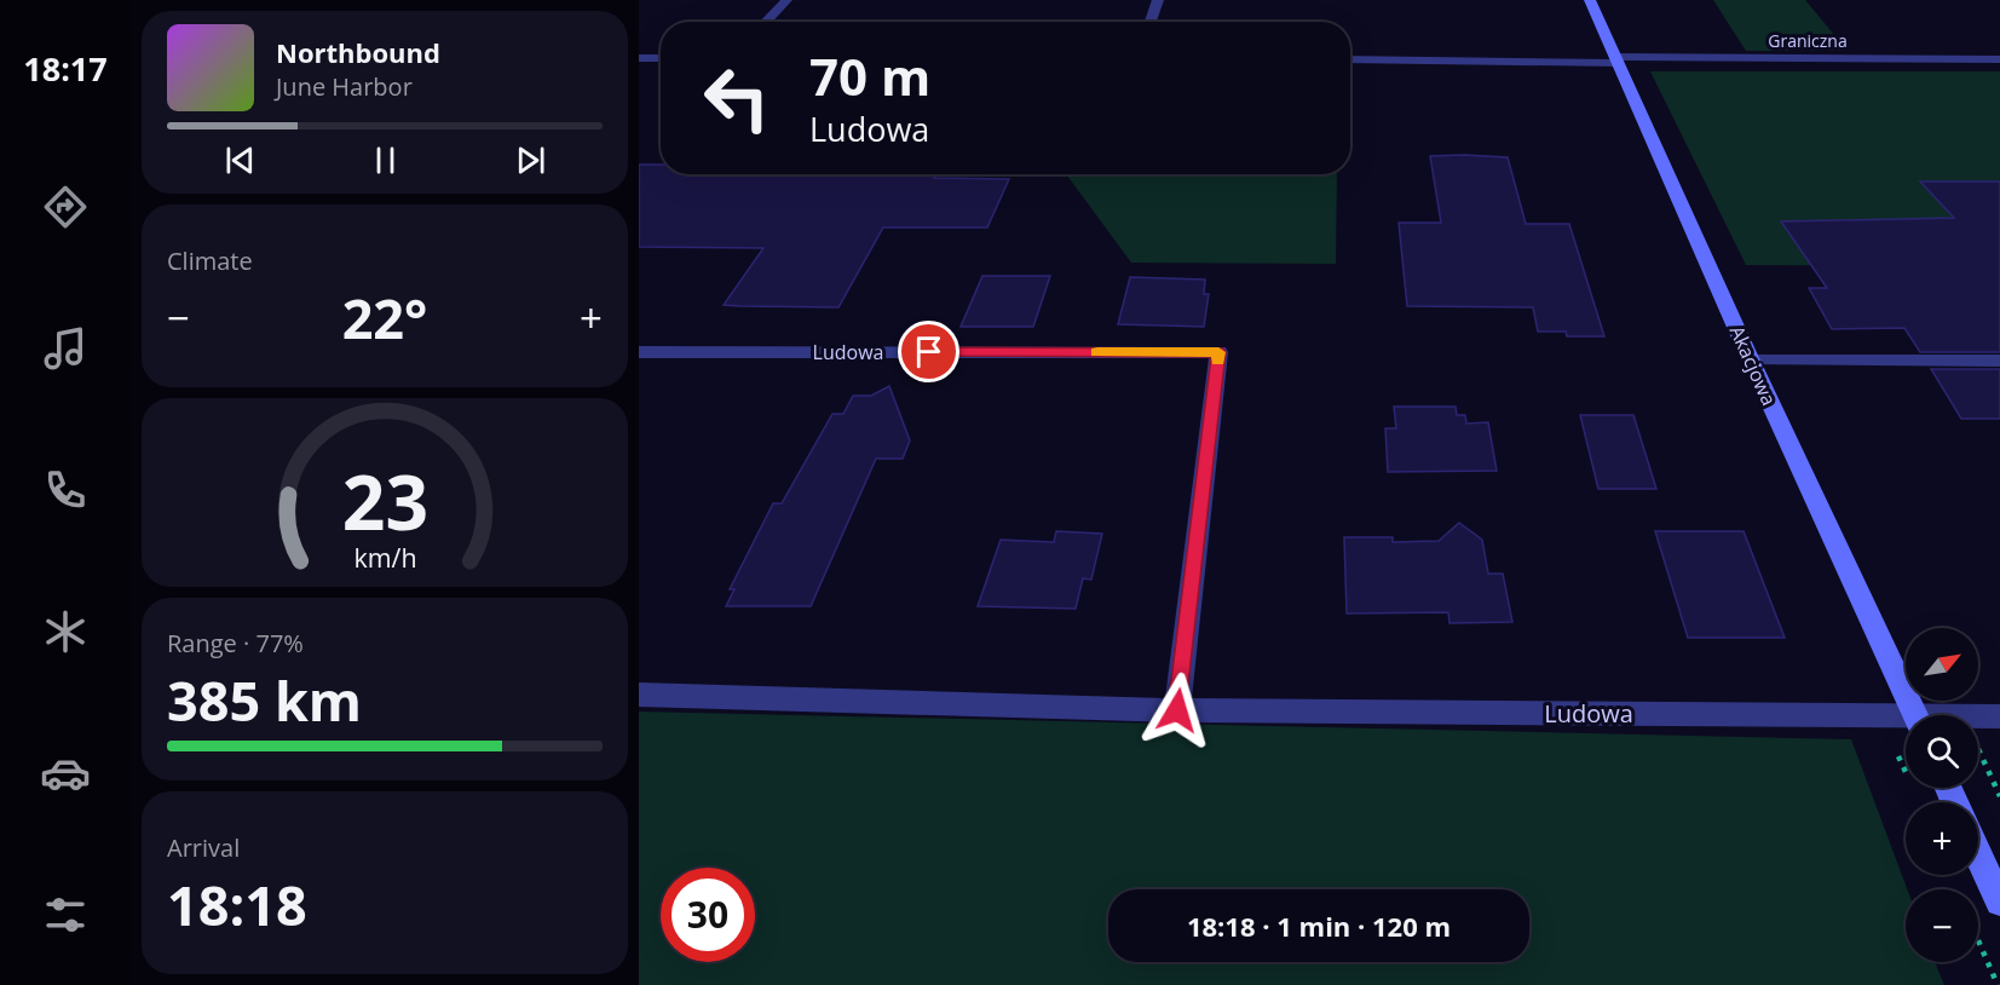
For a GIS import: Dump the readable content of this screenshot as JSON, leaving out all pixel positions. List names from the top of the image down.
{
  "streets": {
    "street": ["Graniczna", "Ludowa", "Akacjowa"]
  },
  "crossings": [
    ["Graniczna", "Akacjowa"]
  ],
  "north": "top right",
  "page": {
    "tabs": "18:17",
    "turn": ["70 m", "Ludowa"],
    "song": ["Northbound", "June Harbor"],
    "tile": [
      "Climate",
      ["Range · 77%", "385 km"],
      ["Arrival", "18:18"]
    ],
    "heat": ["−", "22°", "+"],
    "map_buttons": ["+", "−"],
    "limit": "30",
    "trip": "18:18 · 1 min · 120 m",
    "gauge": ["23", "km/h"]
  }
}
